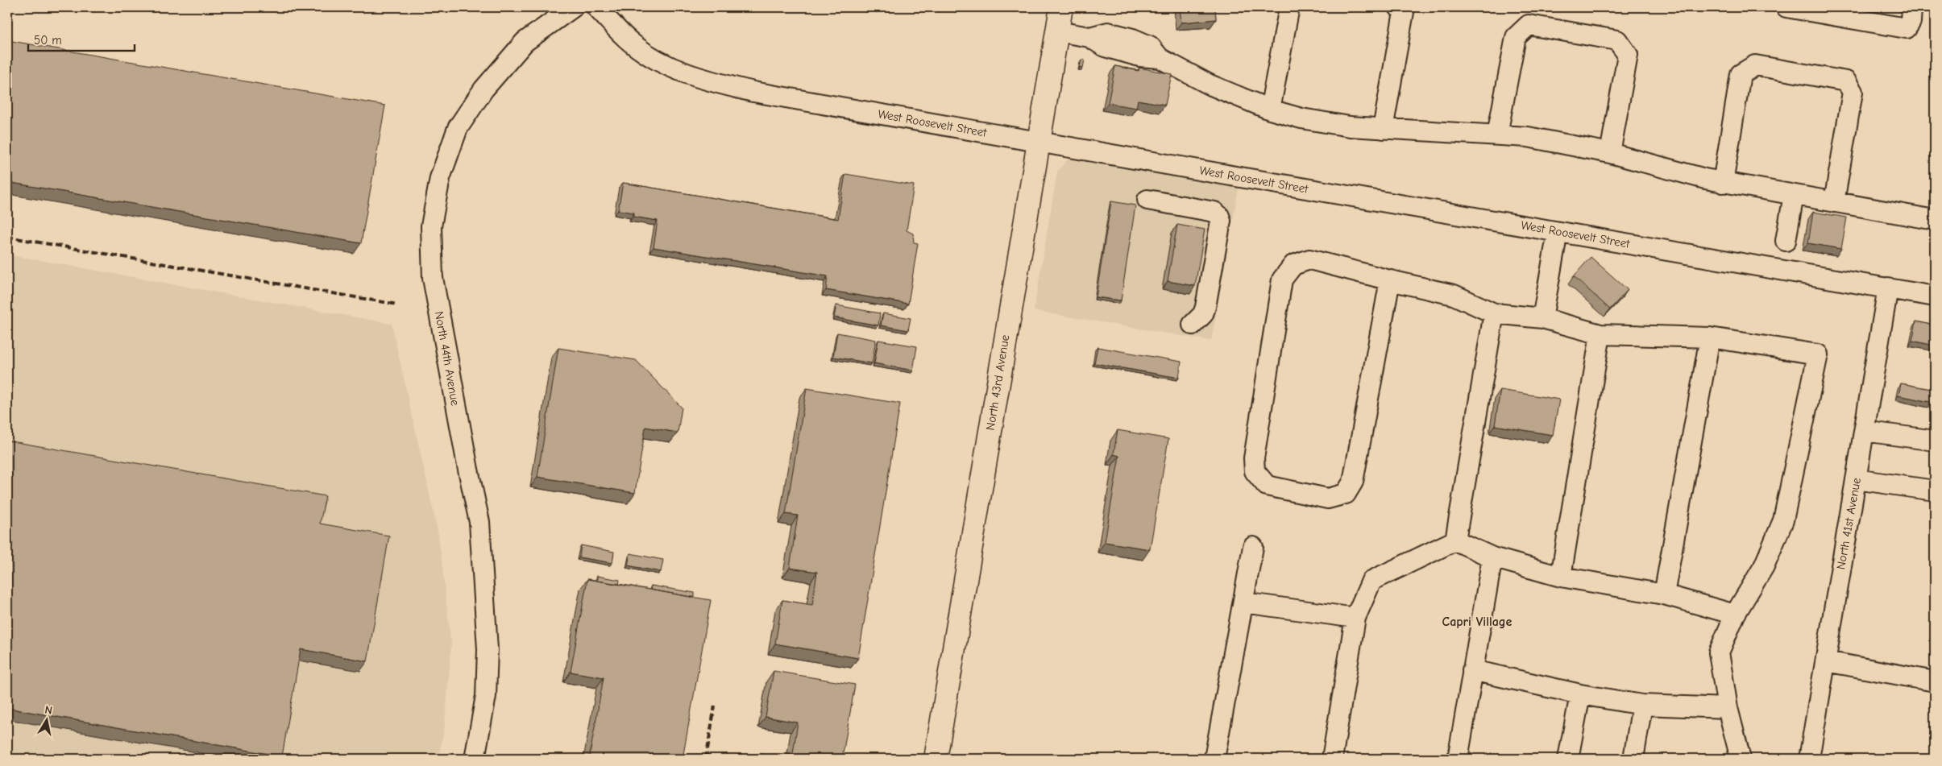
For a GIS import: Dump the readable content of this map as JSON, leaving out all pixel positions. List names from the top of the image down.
{
  "streets": {
    "main road": ["North 43rd Avenue"],
    "street": ["West Roosevelt Street", "North 44th Avenue", "North 41st Avenue"]
  },
  "crossings": [
    ["West Roosevelt Street", "North 43rd Avenue"],
    ["West Roosevelt Street", "North 41st Avenue"]
  ],
  "districts": ["Capri Village"],
  "scale_bar": "50 m",
  "north": "top"
}
